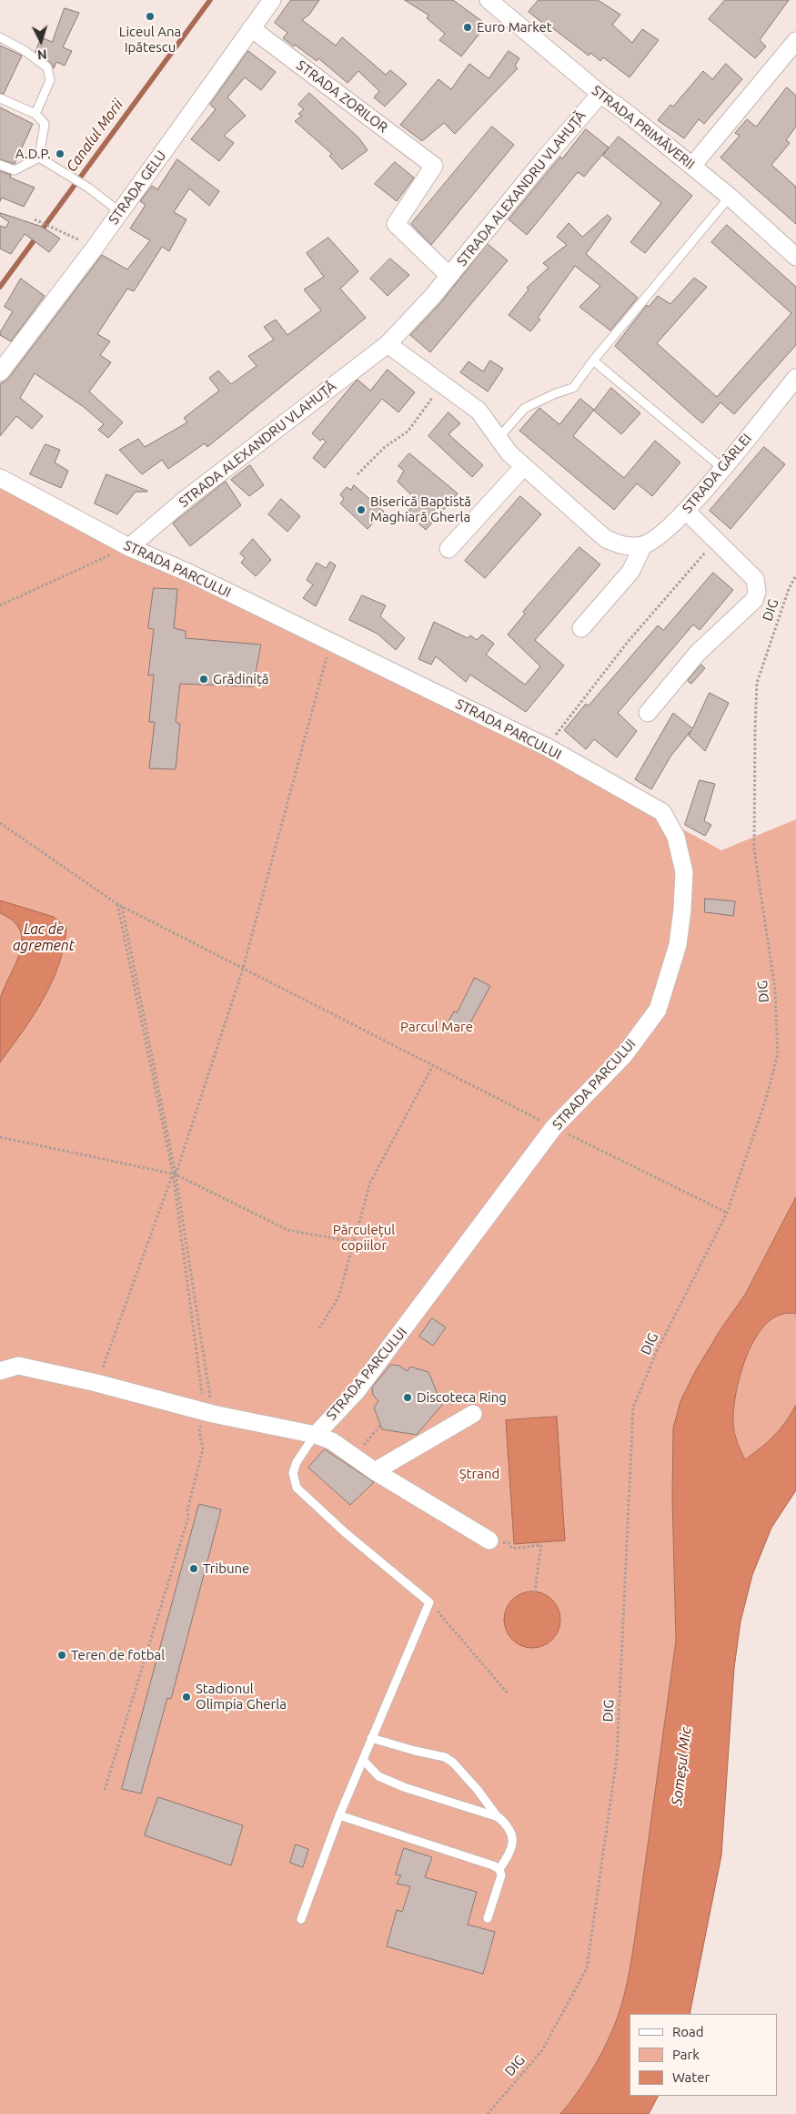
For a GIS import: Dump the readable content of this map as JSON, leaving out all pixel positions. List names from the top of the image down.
{
  "streets": {
    "street": [
      "STRADA ZORILOR",
      "STRADA PRIMĂVERII",
      "STRADA GELU",
      "STRADA ALEXANDRU VLAHUȚĂ",
      "STRADA GÂRLEI",
      "STRADA PARCULUI"
    ],
    "path": ["DIG"]
  },
  "crossings": [
    ["STRADA ZORILOR", "STRADA GELU"],
    ["STRADA ZORILOR", "STRADA ALEXANDRU VLAHUȚĂ"],
    ["STRADA PRIMĂVERII", "STRADA ALEXANDRU VLAHUȚĂ"],
    ["STRADA ALEXANDRU VLAHUȚĂ", "STRADA PARCULUI"]
  ],
  "water": ["Canalul Morii", "Lac de agrement", "Someșul Mic"],
  "parks": ["Parcul Mare", "Părculețul copiilor", "Ștrand"],
  "places": [
    "Liceul Ana Ipătescu",
    "Euro Market",
    "A.D.P.",
    "Biserică Baptistă Maghiară Gherla",
    "Grădiniță",
    "Discoteca Ring",
    "Tribune",
    "Teren de fotbal",
    "Stadionul Olimpia Gherla"
  ],
  "legend": ["Road", "Park", "Water"],
  "north": "bottom"
}
